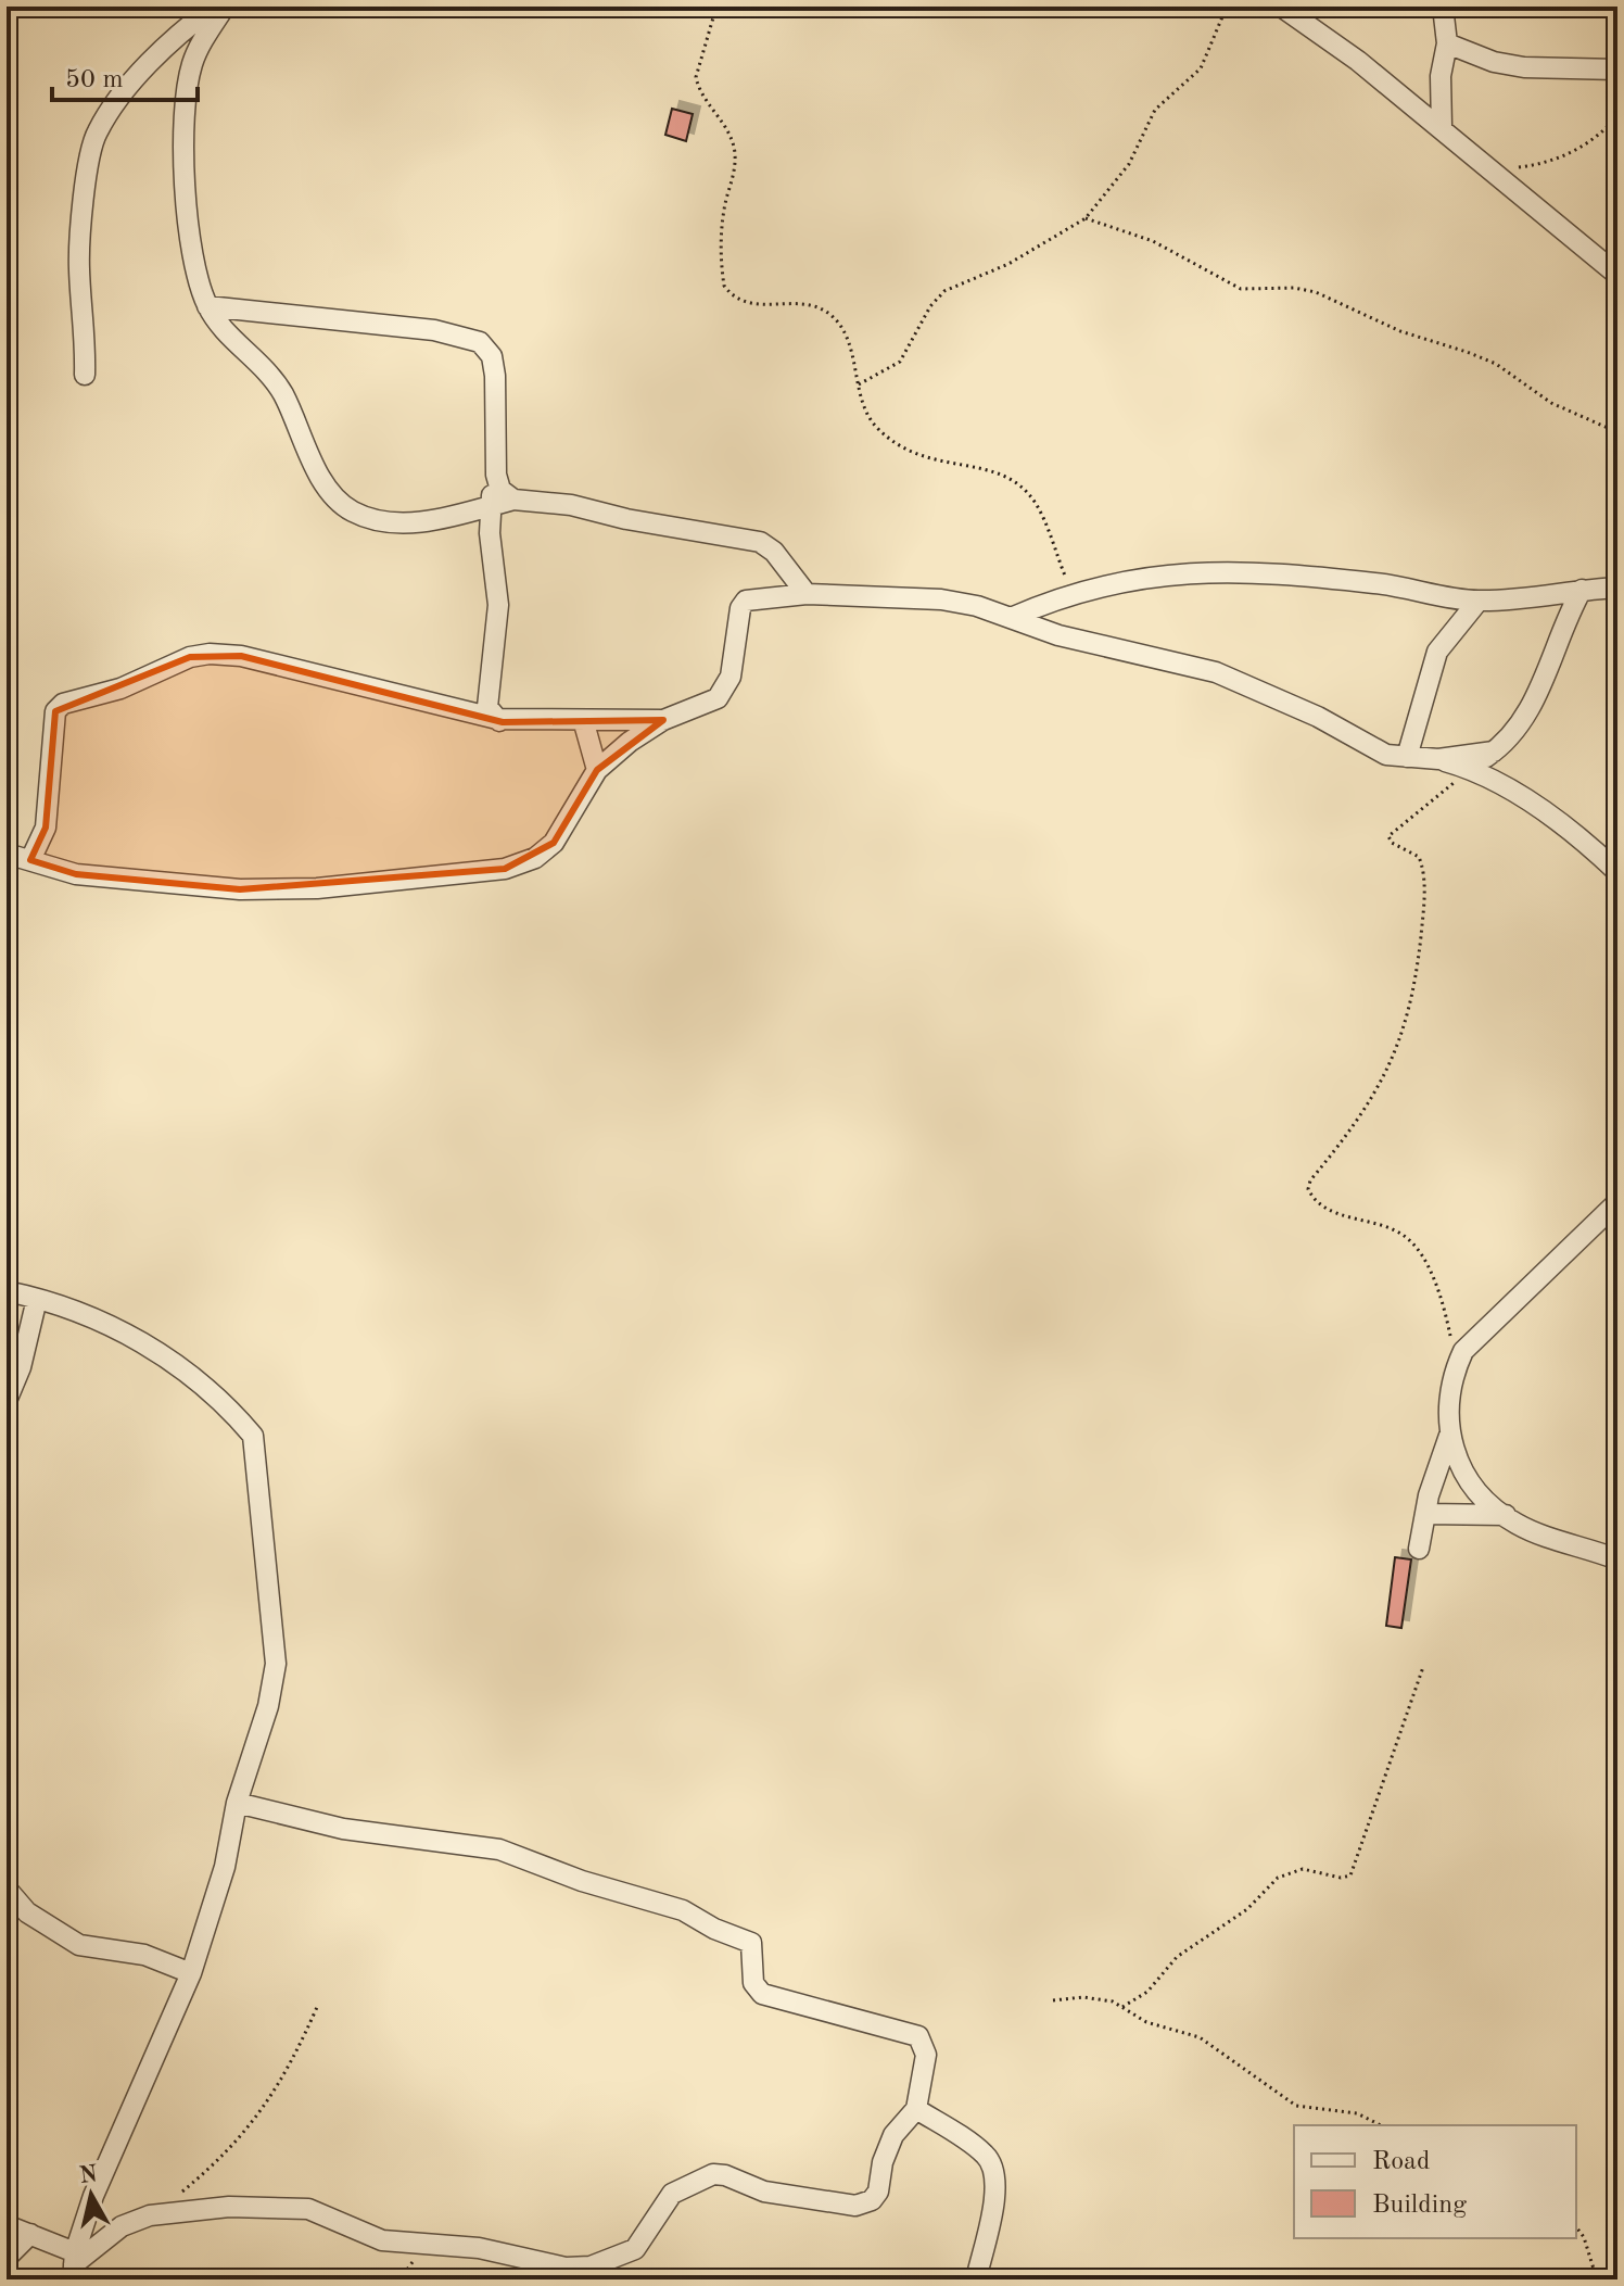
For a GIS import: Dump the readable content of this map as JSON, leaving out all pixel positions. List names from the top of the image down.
{
  "legend": ["Road", "Building"],
  "scale_bar": "50 m",
  "north": "top"
}
